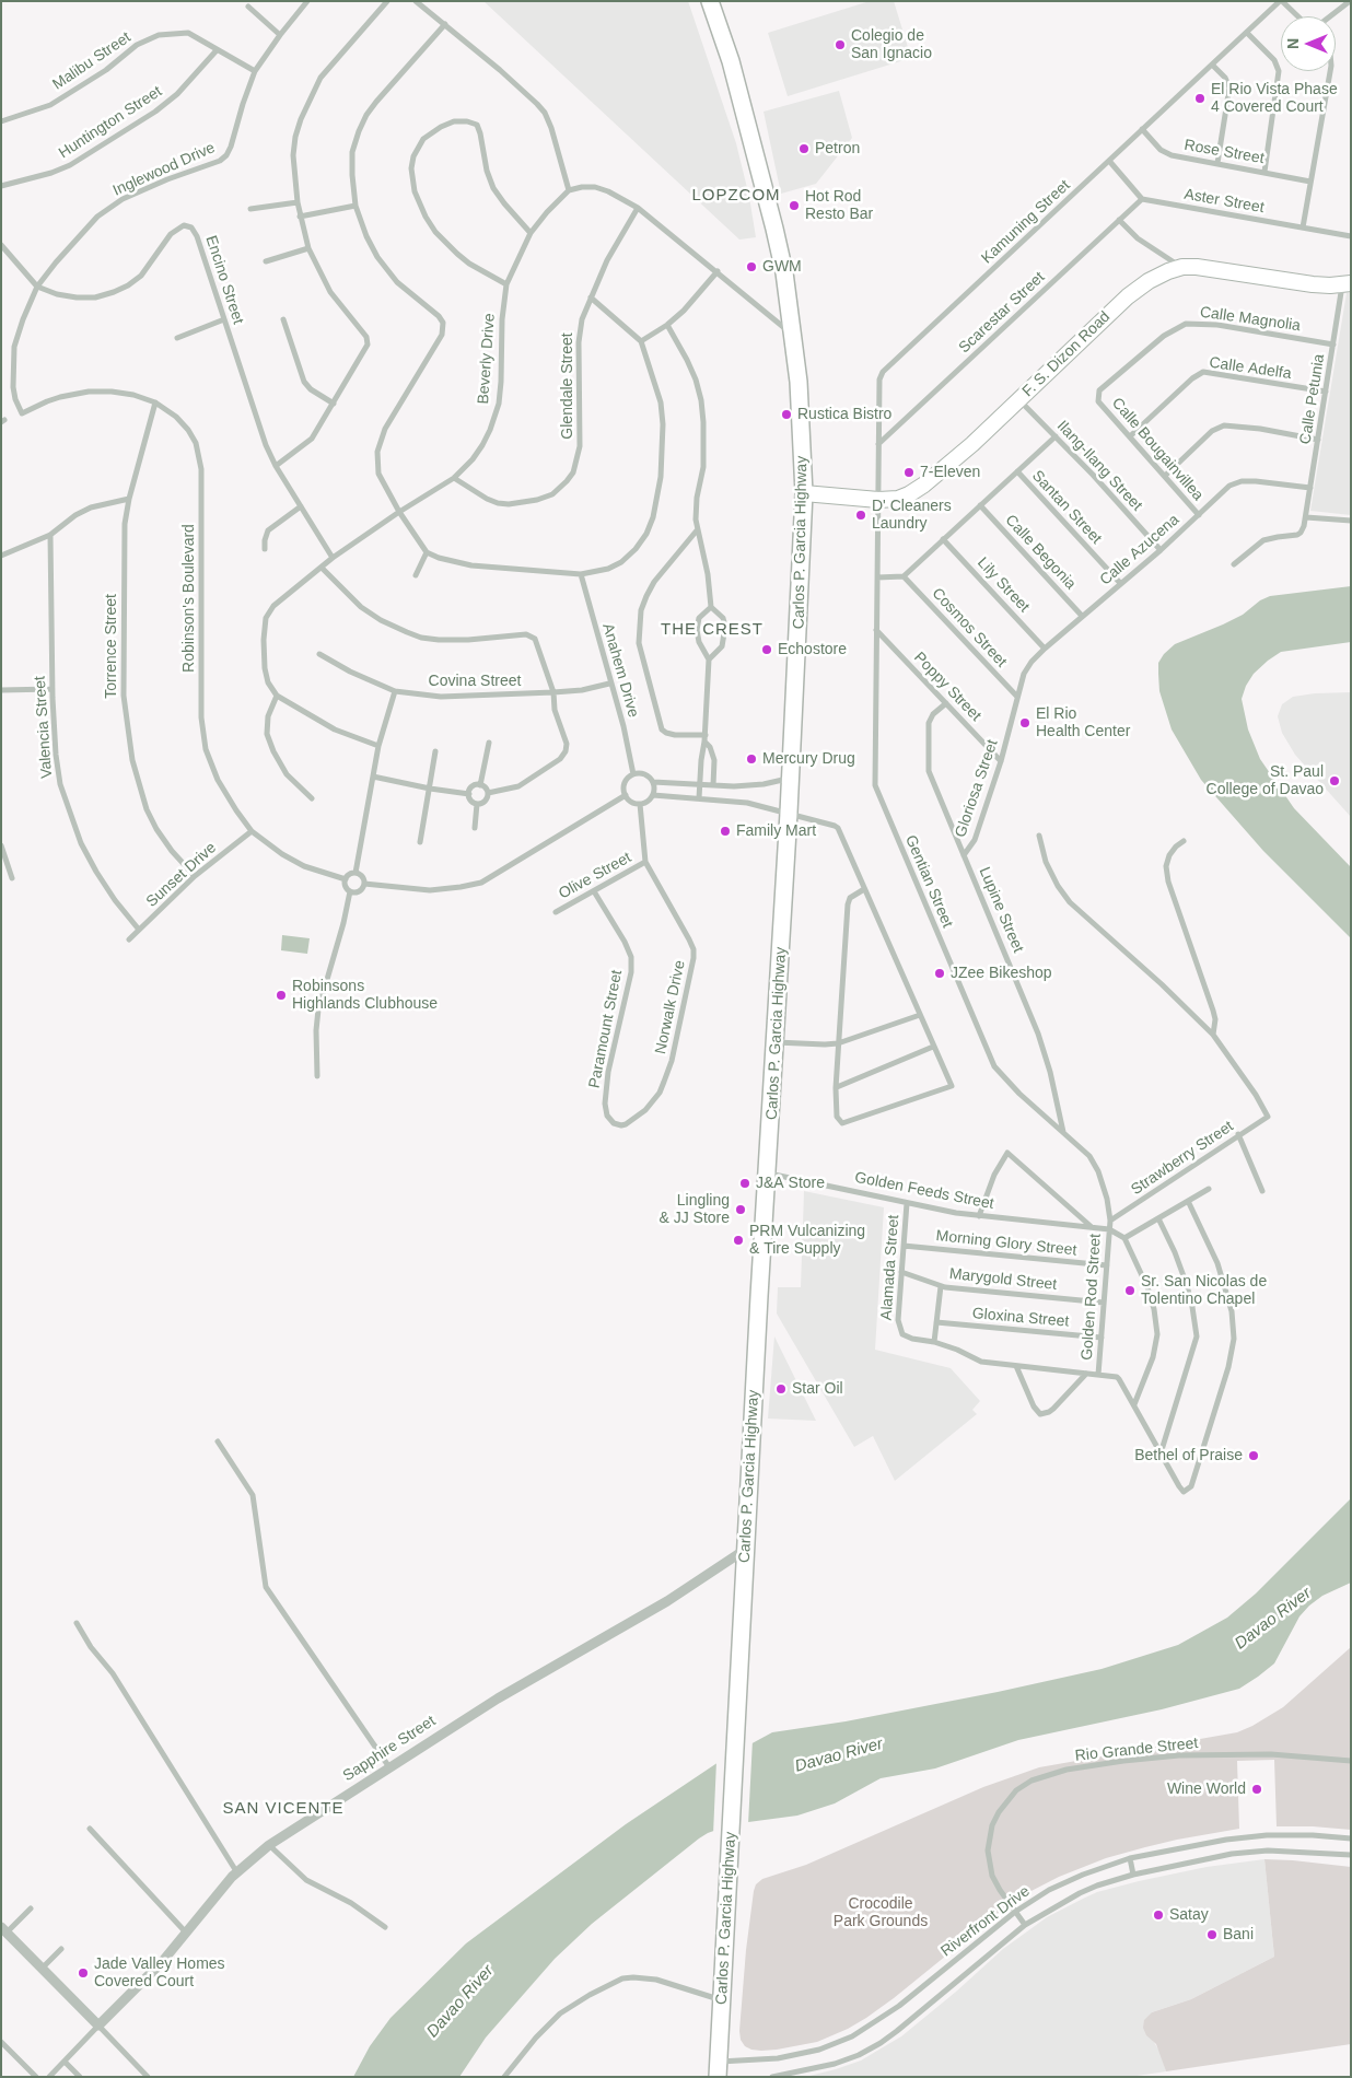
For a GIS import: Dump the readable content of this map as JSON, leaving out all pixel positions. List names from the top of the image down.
{
  "streets": {
    "highway": ["Carlos P. Garcia Highway"],
    "main road": ["F. S. Dizon Road"],
    "street": [
      "Malibu Street",
      "Huntington Street",
      "Rose Street",
      "Inglewood Drive",
      "Aster Street",
      "Kamuning Street",
      "Encino Street",
      "Scarestar Street",
      "Calle Magnolia",
      "Beverly Drive",
      "Calle Adelfa",
      "Glendale Street",
      "Calle Petunia",
      "Calle Bougainvillea",
      "Ilang-Ilang Street",
      "Santan Street",
      "Calle Azucena",
      "Calle Begonia",
      "Lily Street",
      "Robinson's Boulevard",
      "Cosmos Street",
      "Torrence Street",
      "Anahem Drive",
      "Covina Street",
      "Poppy Street",
      "Valencia Street",
      "Gloriosa Street",
      "Sunset Drive",
      "Olive Street",
      "Gentian Street",
      "Lupine Street",
      "Norwalk Drive",
      "Paramount Street",
      "Strawberry Street",
      "Golden Feeds Street",
      "Morning Glory Street",
      "Alamada Street",
      "Marygold Street",
      "Golden Rod Street",
      "Gloxina Street",
      "Sapphire Street",
      "Rio Grande Street",
      "Riverfront Drive"
    ]
  },
  "crossings": [
    ["Malibu Street", "Huntington Street"],
    ["Malibu Street", "Inglewood Drive"],
    ["Rose Street", "Kamuning Street"],
    ["Inglewood Drive", "Encino Street"],
    ["Inglewood Drive", "Robinson's Boulevard"],
    ["Aster Street", "Scarestar Street"],
    ["Kamuning Street", "Scarestar Street"],
    ["Kamuning Street", "F. S. Dizon Road"],
    ["Kamuning Street", "Gentian Street"],
    ["Encino Street", "Beverly Drive"],
    ["Calle Magnolia", "Calle Petunia"],
    ["Calle Magnolia", "Calle Bougainvillea"],
    ["F. S. Dizon Road", "Calle Petunia"],
    ["F. S. Dizon Road", "Ilang-Ilang Street"],
    ["F. S. Dizon Road", "Carlos P. Garcia Highway"],
    ["F. S. Dizon Road", "Gentian Street"],
    ["Beverly Drive", "Glendale Street"],
    ["Calle Adelfa", "Calle Petunia"],
    ["Calle Adelfa", "Calle Bougainvillea"],
    ["Calle Petunia", "Calle Azucena"],
    ["Calle Bougainvillea", "Calle Azucena"],
    ["Ilang-Ilang Street", "Calle Azucena"],
    ["Santan Street", "Calle Azucena"],
    ["Carlos P. Garcia Highway", "Golden Feeds Street"],
    ["Carlos P. Garcia Highway", "Sapphire Street"],
    ["Carlos P. Garcia Highway", "Riverfront Drive"],
    ["Calle Azucena", "Calle Begonia"],
    ["Calle Azucena", "Lily Street"],
    ["Calle Azucena", "Cosmos Street"],
    ["Calle Azucena", "Gloriosa Street"],
    ["Robinson's Boulevard", "Torrence Street"],
    ["Robinson's Boulevard", "Sunset Drive"],
    ["Cosmos Street", "Gloriosa Street"],
    ["Torrence Street", "Sunset Drive"],
    ["Anahem Drive", "Covina Street"],
    ["Anahem Drive", "Norwalk Drive"],
    ["Poppy Street", "Gloriosa Street"],
    ["Poppy Street", "Gentian Street"],
    ["Poppy Street", "Lupine Street"],
    ["Valencia Street", "Sunset Drive"],
    ["Gloriosa Street", "Lupine Street"],
    ["Olive Street", "Norwalk Drive"],
    ["Olive Street", "Paramount Street"],
    ["Gentian Street", "Lupine Street"],
    ["Gentian Street", "Strawberry Street"],
    ["Gentian Street", "Golden Rod Street"],
    ["Norwalk Drive", "Paramount Street"],
    ["Strawberry Street", "Golden Rod Street"],
    ["Golden Feeds Street", "Alamada Street"],
    ["Golden Feeds Street", "Golden Rod Street"],
    ["Morning Glory Street", "Alamada Street"],
    ["Morning Glory Street", "Golden Rod Street"],
    ["Alamada Street", "Marygold Street"],
    ["Marygold Street", "Golden Rod Street"],
    ["Golden Rod Street", "Gloxina Street"],
    ["Rio Grande Street", "Riverfront Drive"]
  ],
  "districts": ["LOPZCOM", "THE CREST", "SAN VICENTE"],
  "water": ["Davao River"],
  "parks": ["Crocodile Park Grounds"],
  "places": [
    "Colegio de San Ignacio",
    "El Rio Vista Phase 4 Covered Court",
    "Petron",
    "Hot Rod Resto Bar",
    "GWM",
    "Rustica Bistro",
    "7-Eleven",
    "D' Cleaners Laundry",
    "Echostore",
    "El Rio Health Center",
    "Mercury Drug",
    "St. Paul College of Davao",
    "Family Mart",
    "JZee Bikeshop",
    "Robinsons Highlands Clubhouse",
    "J&A Store",
    "Lingling & JJ Store",
    "PRM Vulcanizing & Tire Supply",
    "Sr. San Nicolas de Tolentino Chapel",
    "Star Oil",
    "Bethel of Praise",
    "Wine World",
    "Satay",
    "Bani",
    "Jade Valley Homes Covered Court"
  ],
  "north": "left"
}
